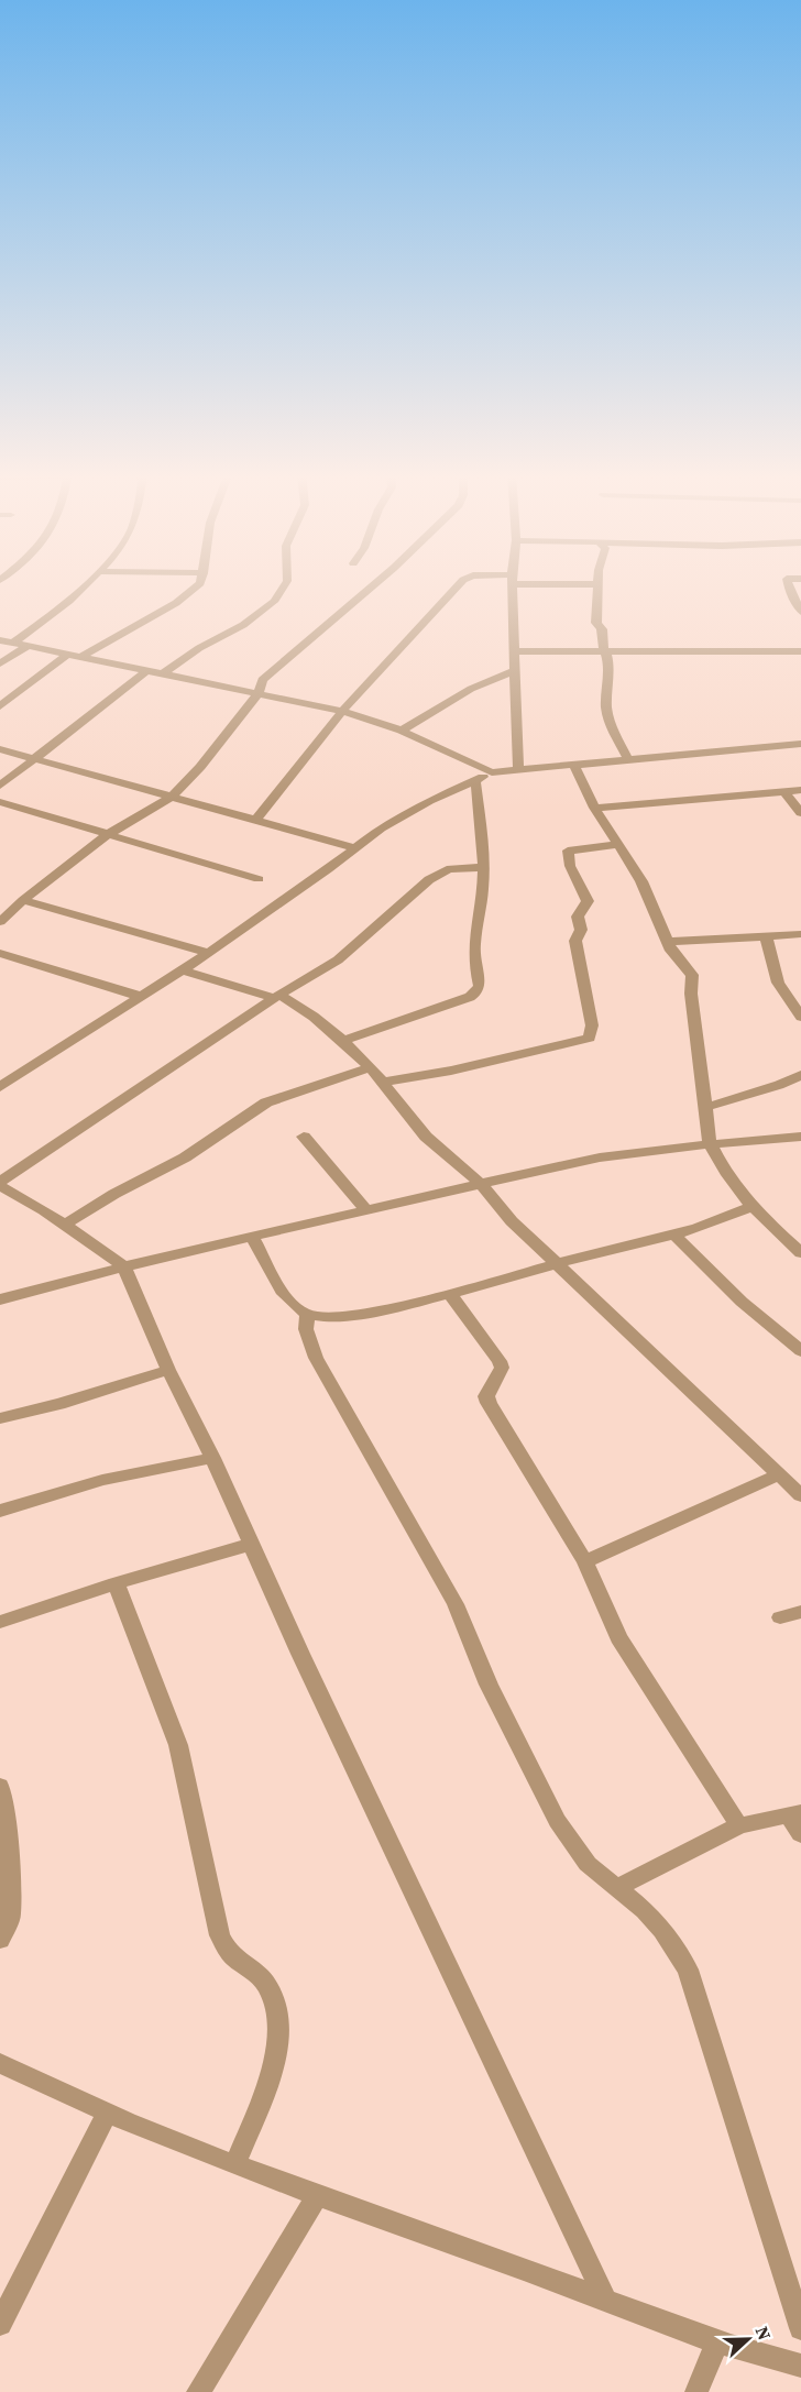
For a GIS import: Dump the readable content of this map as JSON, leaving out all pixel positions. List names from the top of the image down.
{
  "north": "right"
}
